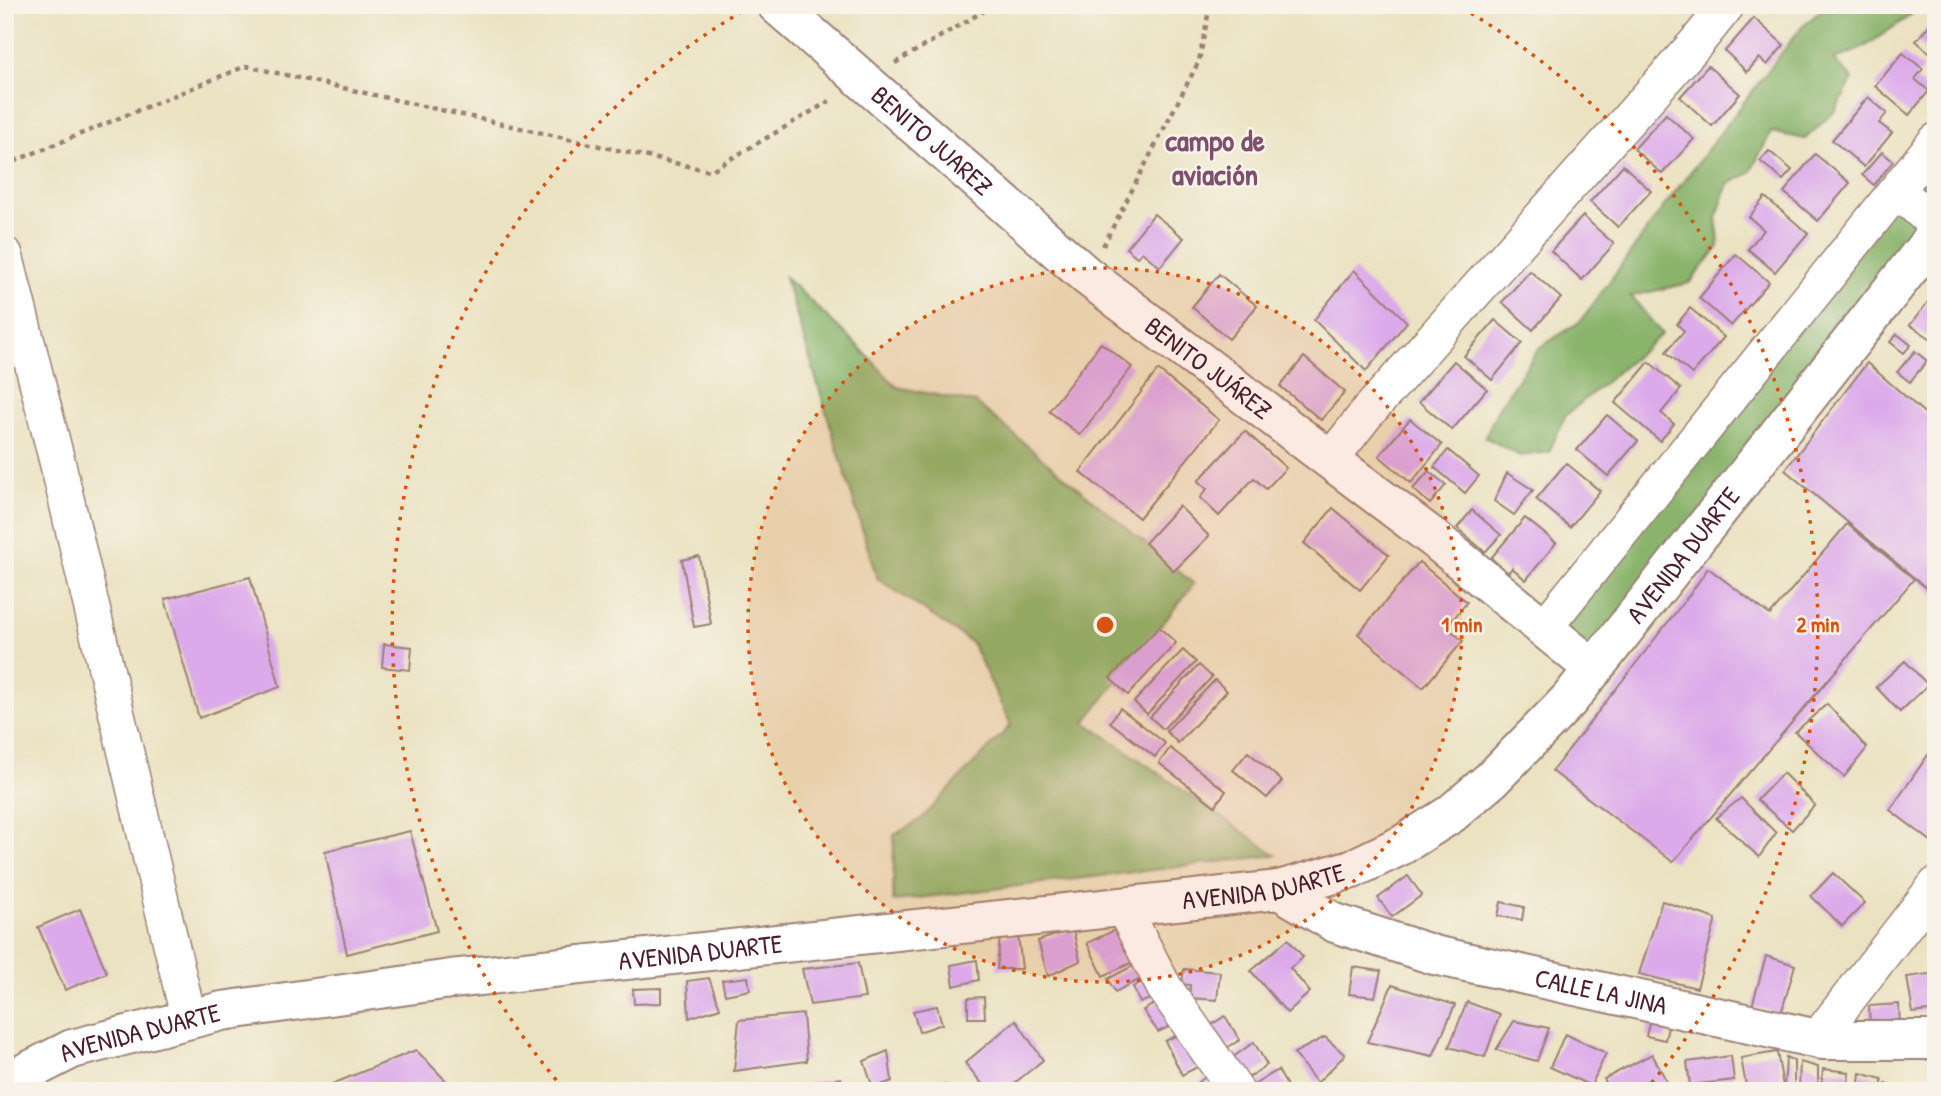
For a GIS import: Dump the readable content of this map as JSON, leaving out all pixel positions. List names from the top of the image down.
{
  "streets": {
    "main road": [
      "BENITO JUAREZ",
      "BENITO JUÁREZ",
      "AVENIDA DUARTE",
      "CALLE LA JINA"
    ]
  },
  "crossings": [
    ["BENITO JUAREZ", "BENITO JUÁREZ"],
    ["BENITO JUÁREZ", "AVENIDA DUARTE"],
    ["AVENIDA DUARTE", "CALLE LA JINA"]
  ],
  "districts": ["campo de aviación"],
  "rings": ["1 min", "2 min"]
}
